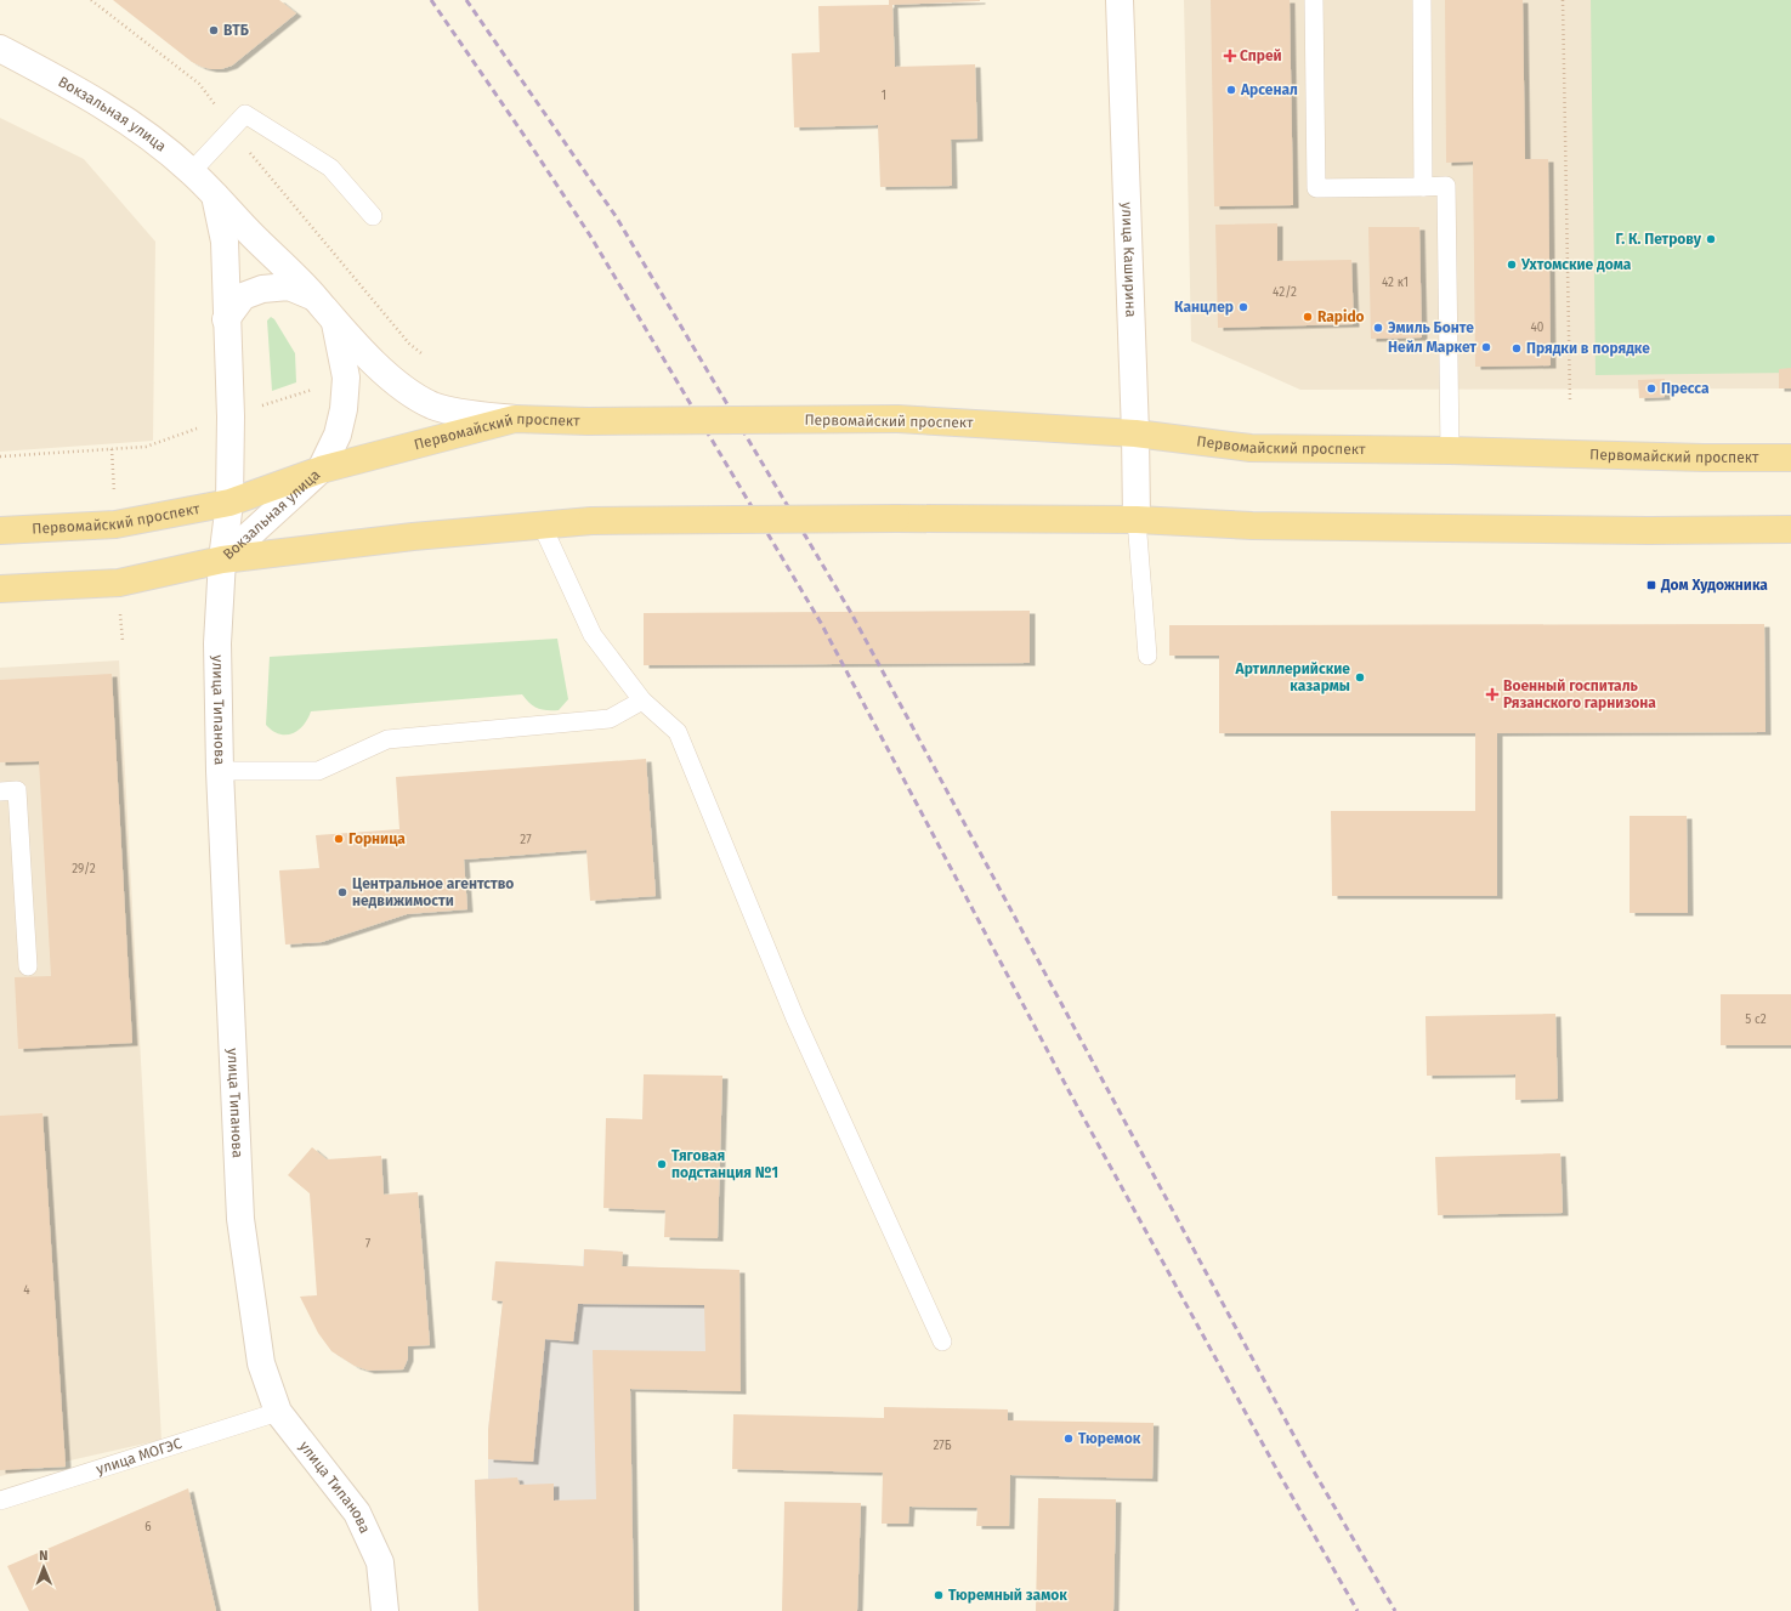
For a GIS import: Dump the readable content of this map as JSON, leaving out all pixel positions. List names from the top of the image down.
{
  "streets": {
    "main road": [
      "Вокзальная улица",
      "улица Каширина",
      "Первомайский проспект",
      "улица Типанова"
    ],
    "lane": ["улица МОГЭС"]
  },
  "crossings": [
    ["Вокзальная улица", "Первомайский проспект"],
    ["Вокзальная улица", "улица Типанова"],
    ["улица Каширина", "Первомайский проспект"],
    ["улица Типанова", "улица МОГЭС"]
  ],
  "places": {
    "other": [
      "ВТБ",
      "Арсенал",
      "Г. К. Петрову",
      "Ухтомские дома",
      "Канцлер",
      "Rapido",
      "Эмиль Бонте",
      "Нейл Маркет",
      "Прядки в порядке",
      "Пресса",
      "Артиллерийские казармы",
      "Горница",
      "Центральное агентство недвижимости",
      "Тяговая подстанция №1",
      "Тюремок",
      "Тюремный замок"
    ],
    "health": ["Спрей", "Военный госпиталь Рязанского гарнизона"],
    "transit": ["Дом Художника"]
  },
  "house_numbers": [
    "1",
    "42 к1",
    "42/2",
    "40",
    "27",
    "29/2",
    "5 с2",
    "7",
    "4",
    "27Б",
    "6"
  ],
  "north": "top"
}
